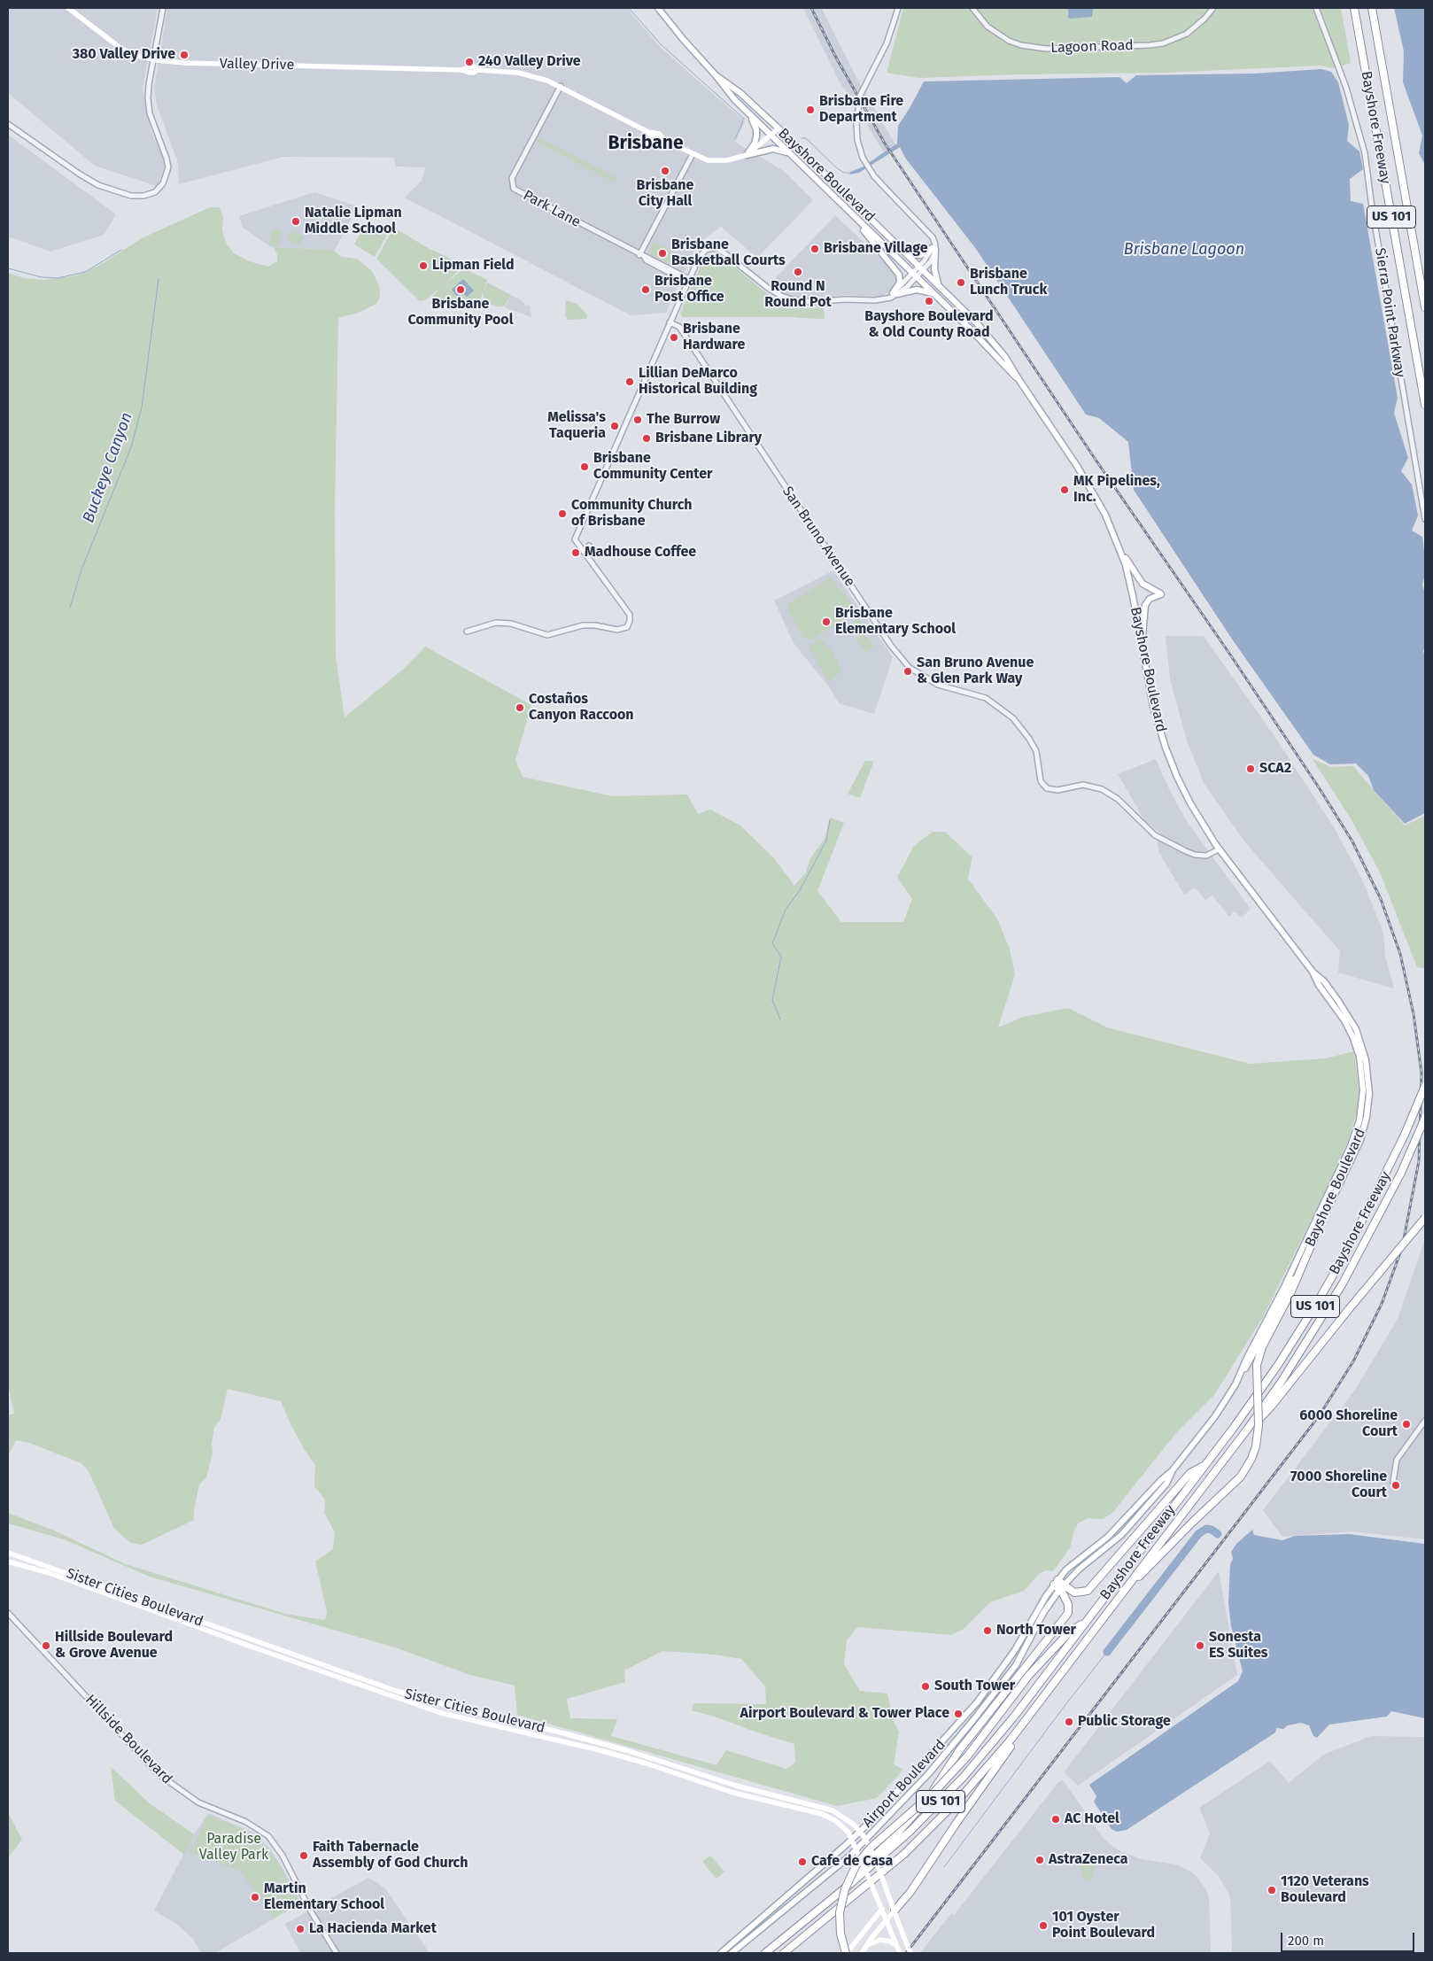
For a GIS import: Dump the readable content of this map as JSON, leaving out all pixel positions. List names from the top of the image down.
{
  "streets": {
    "highway": ["Bayshore Freeway", "US 101"],
    "main road": [
      "Valley Drive",
      "Bayshore Boulevard",
      "Sister Cities Boulevard",
      "Airport Boulevard"
    ],
    "street": [
      "Lagoon Road",
      "Park Lane",
      "Sierra Point Parkway",
      "San Bruno Avenue",
      "Hillside Boulevard"
    ]
  },
  "crossings": [
    ["Valley Drive", "Bayshore Boulevard"],
    ["Valley Drive", "Park Lane"],
    ["Bayshore Boulevard", "San Bruno Avenue"],
    ["Bayshore Boulevard", "Airport Boulevard"],
    ["Sister Cities Boulevard", "Airport Boulevard"]
  ],
  "districts": ["Brisbane"],
  "water": ["Brisbane Lagoon", "Buckeye Canyon"],
  "parks": ["Paradise Valley Park"],
  "places": [
    "380 Valley Drive",
    "240 Valley Drive",
    "Brisbane Fire Department",
    "Brisbane City Hall",
    "Natalie Lipman Middle School",
    "Brisbane Village",
    "Brisbane Basketball Courts",
    "Lipman Field",
    "Round N Round Pot",
    "Brisbane Lunch Truck",
    "Brisbane Community Pool",
    "Brisbane Post Office",
    "Bayshore Boulevard & Old County Road",
    "Brisbane Hardware",
    "Lillian DeMarco Historical Building",
    "The Burrow",
    "Melissa's Taqueria",
    "Brisbane Library",
    "Brisbane Community Center",
    "MK Pipelines, Inc.",
    "Community Church of Brisbane",
    "Madhouse Coffee",
    "Brisbane Elementary School",
    "San Bruno Avenue & Glen Park Way",
    "Costaños Canyon Raccoon",
    "SCA2",
    "6000 Shoreline Court",
    "7000 Shoreline Court",
    "North Tower",
    "Hillside Boulevard & Grove Avenue",
    "Sonesta ES Suites",
    "South Tower",
    "Airport Boulevard & Tower Place",
    "Public Storage",
    "AC Hotel",
    "Faith Tabernacle Assembly of God Church",
    "AstraZeneca",
    "Cafe de Casa",
    "1120 Veterans Boulevard",
    "Martin Elementary School",
    "101 Oyster Point Boulevard",
    "La Hacienda Market"
  ],
  "scale_bar": "200 m"
}
